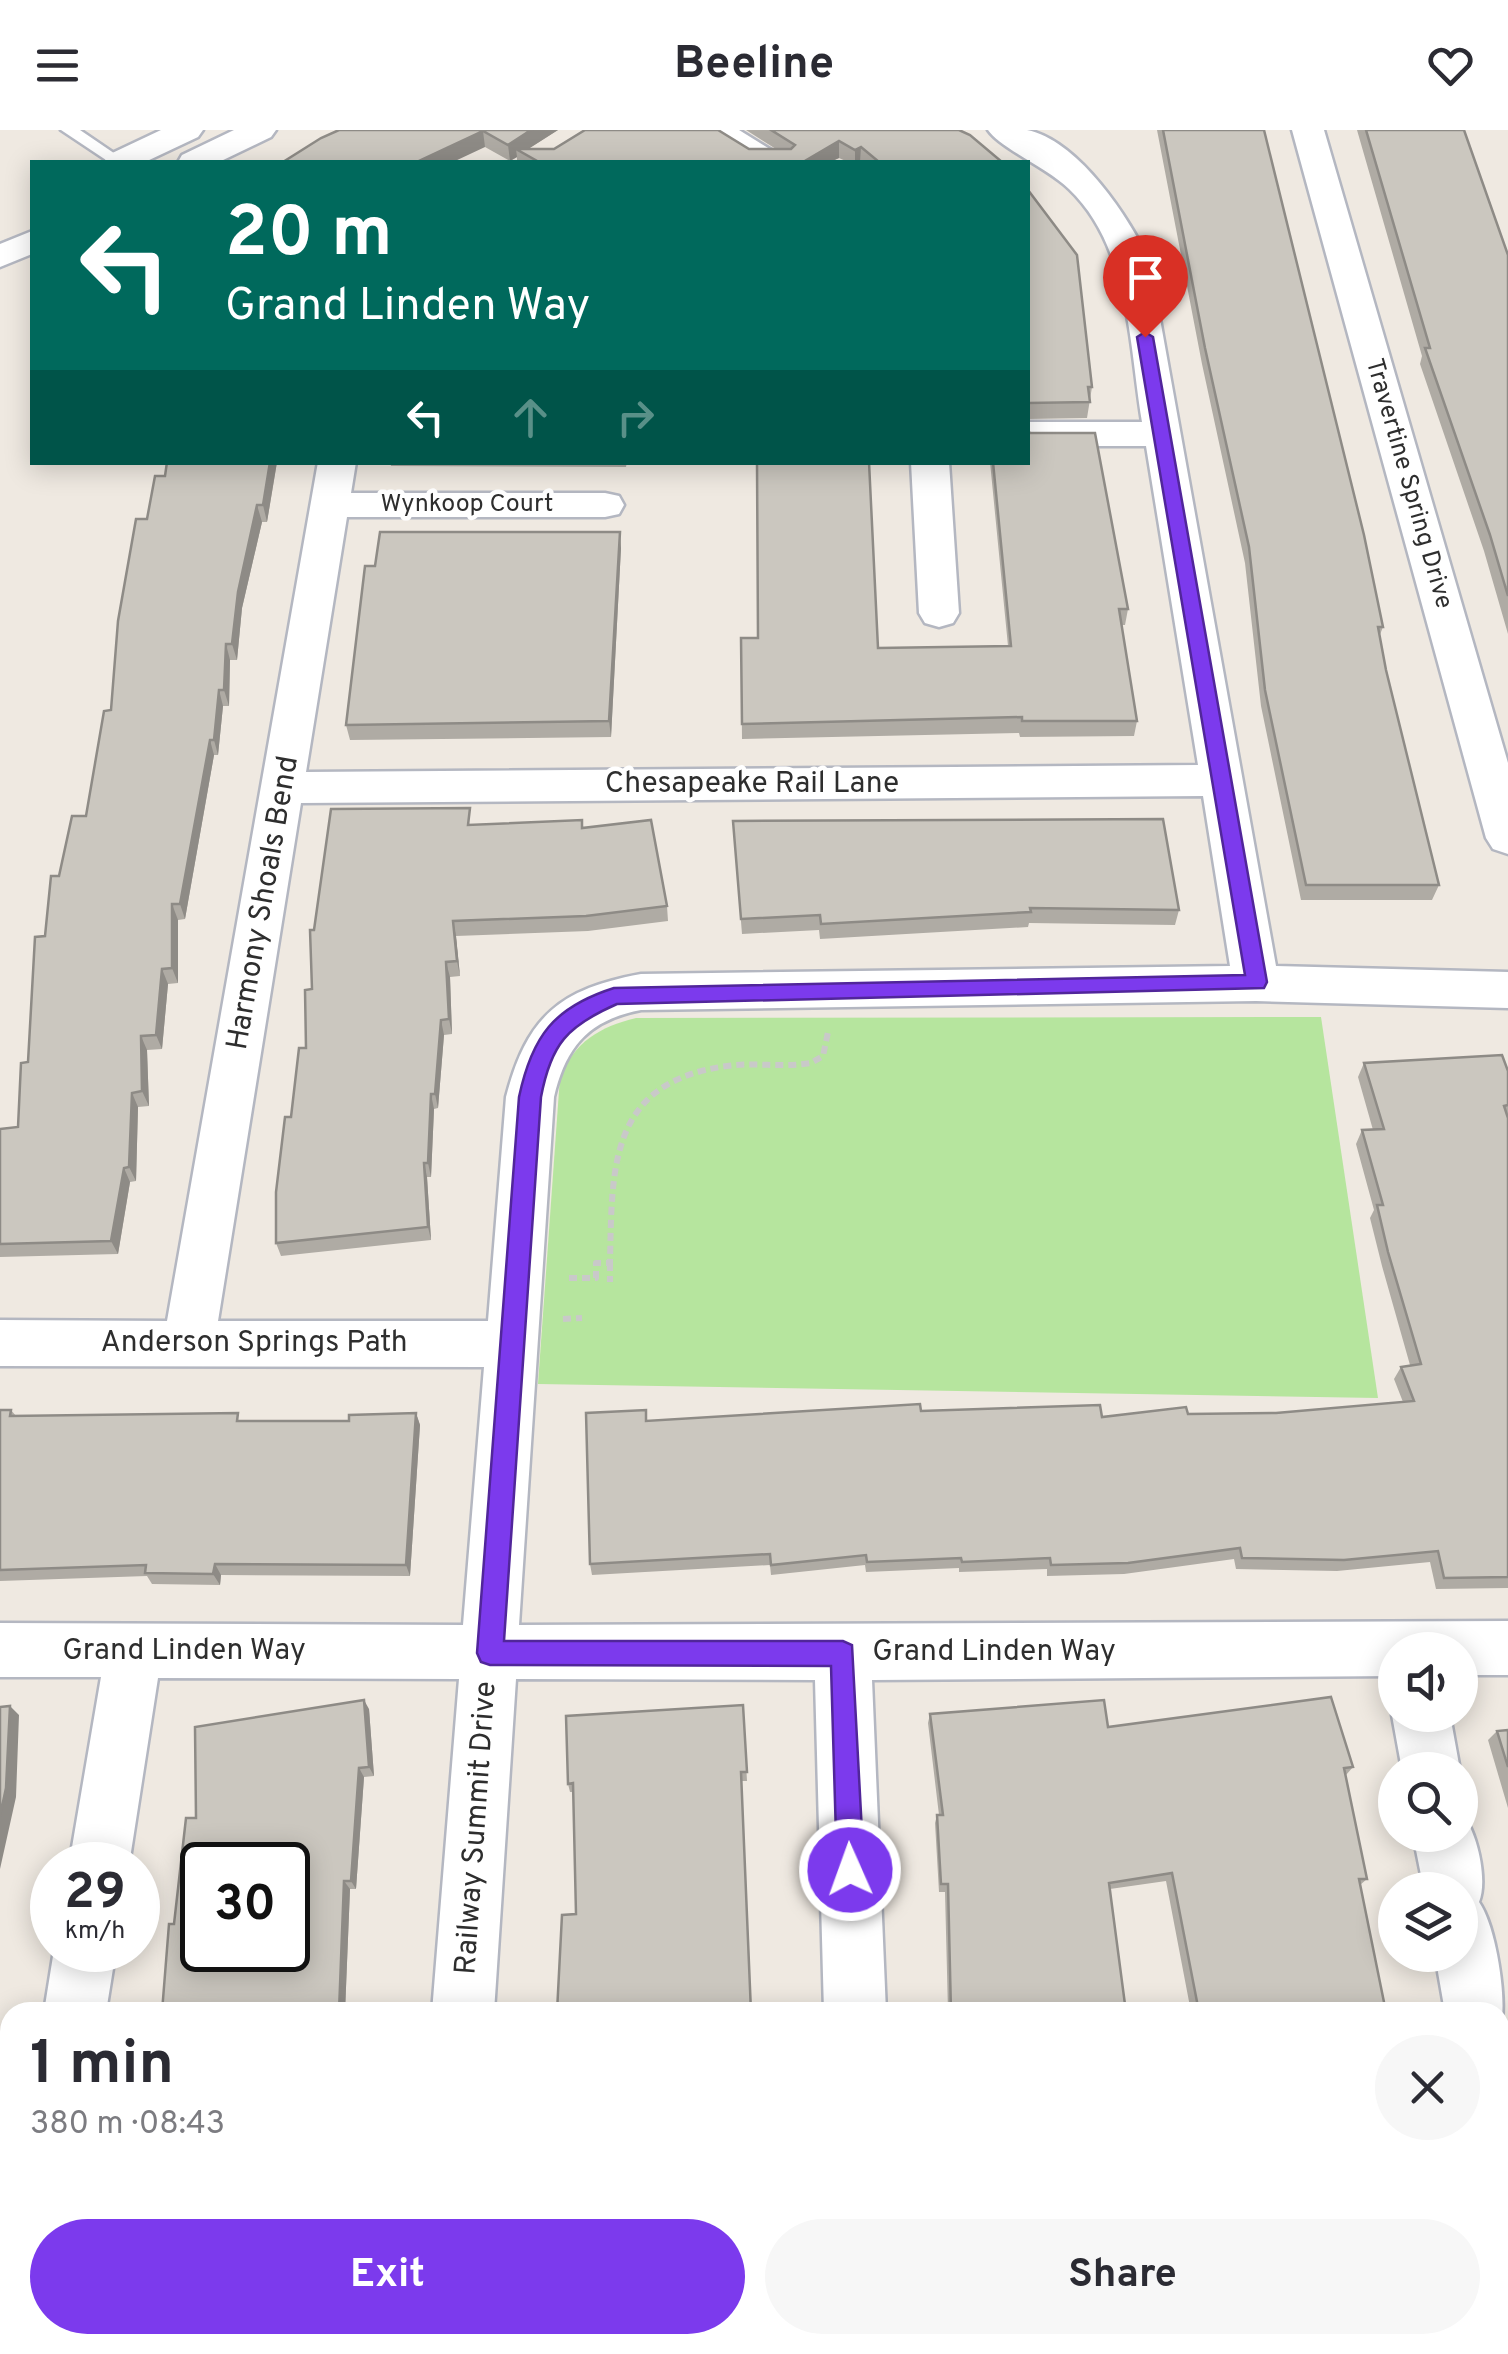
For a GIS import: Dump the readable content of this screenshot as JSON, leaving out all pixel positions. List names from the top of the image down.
{
  "streets": {
    "street": [
      "Travertine Spring Drive",
      "Wynkoop Court",
      "Chesapeake Rail Lane",
      "Harmony Shoals Bend",
      "Anderson Springs Path",
      "Grand Linden Way",
      "Railway Summit Drive"
    ]
  },
  "crossings": [
    ["Wynkoop Court", "Harmony Shoals Bend"],
    ["Chesapeake Rail Lane", "Harmony Shoals Bend"],
    ["Harmony Shoals Bend", "Anderson Springs Path"],
    ["Anderson Springs Path", "Railway Summit Drive"],
    ["Grand Linden Way", "Railway Summit Drive"]
  ],
  "page": {
    "header": "Beeline",
    "turn": ["20 m", "Grand Linden Way"],
    "speed": "29 km/h",
    "limit": "30",
    "heading": ["1 min", "380 m · 08:43"],
    "buttons": ["Exit", "Share"]
  }
}
